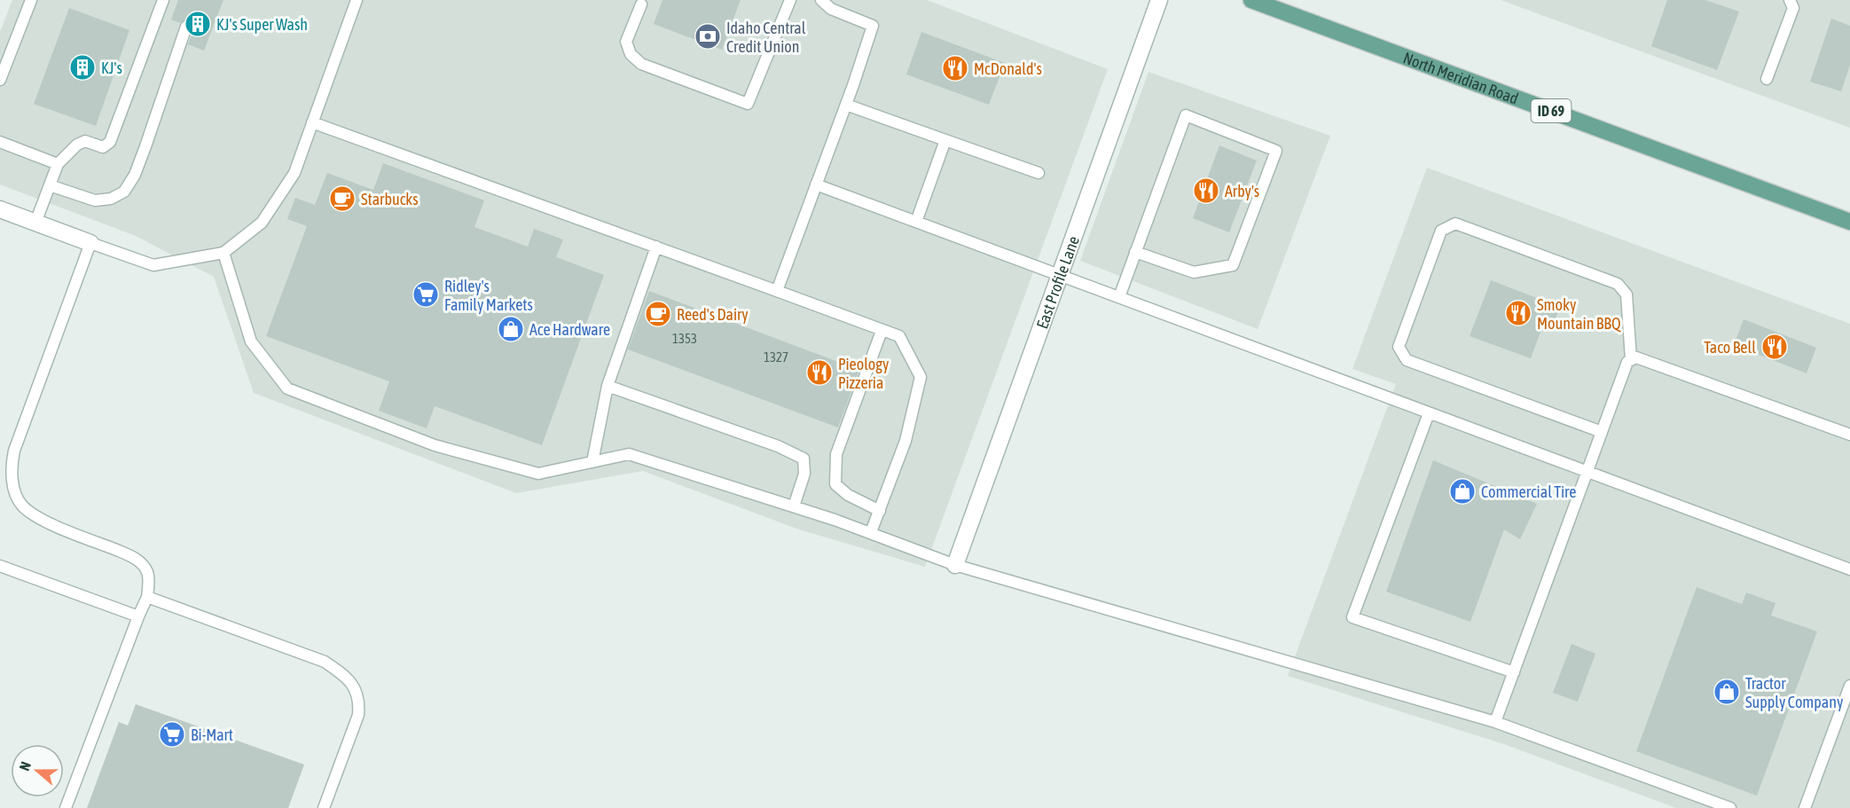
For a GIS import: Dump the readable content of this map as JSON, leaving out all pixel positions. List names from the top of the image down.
{
  "streets": {
    "main road": ["North Meridian Road", "ID 69"],
    "street": ["East Profile Lane"]
  },
  "places": {
    "building": ["KJ's Super Wash", "KJ's"],
    "bank": ["Idaho Central Credit Union"],
    "restaurant": [
      "McDonald's",
      "Arby's",
      "Smoky Mountain BBQ",
      "Taco Bell",
      "Pieology Pizzeria"
    ],
    "cafe": ["Starbucks", "Reed's Dairy"],
    "supermarket": ["Ridley's Family Markets", "Bi-Mart"],
    "shop": ["Ace Hardware", "Commercial Tire", "Tractor Supply Company"]
  },
  "house_numbers": ["1353", "1327"],
  "north": "left"
}
